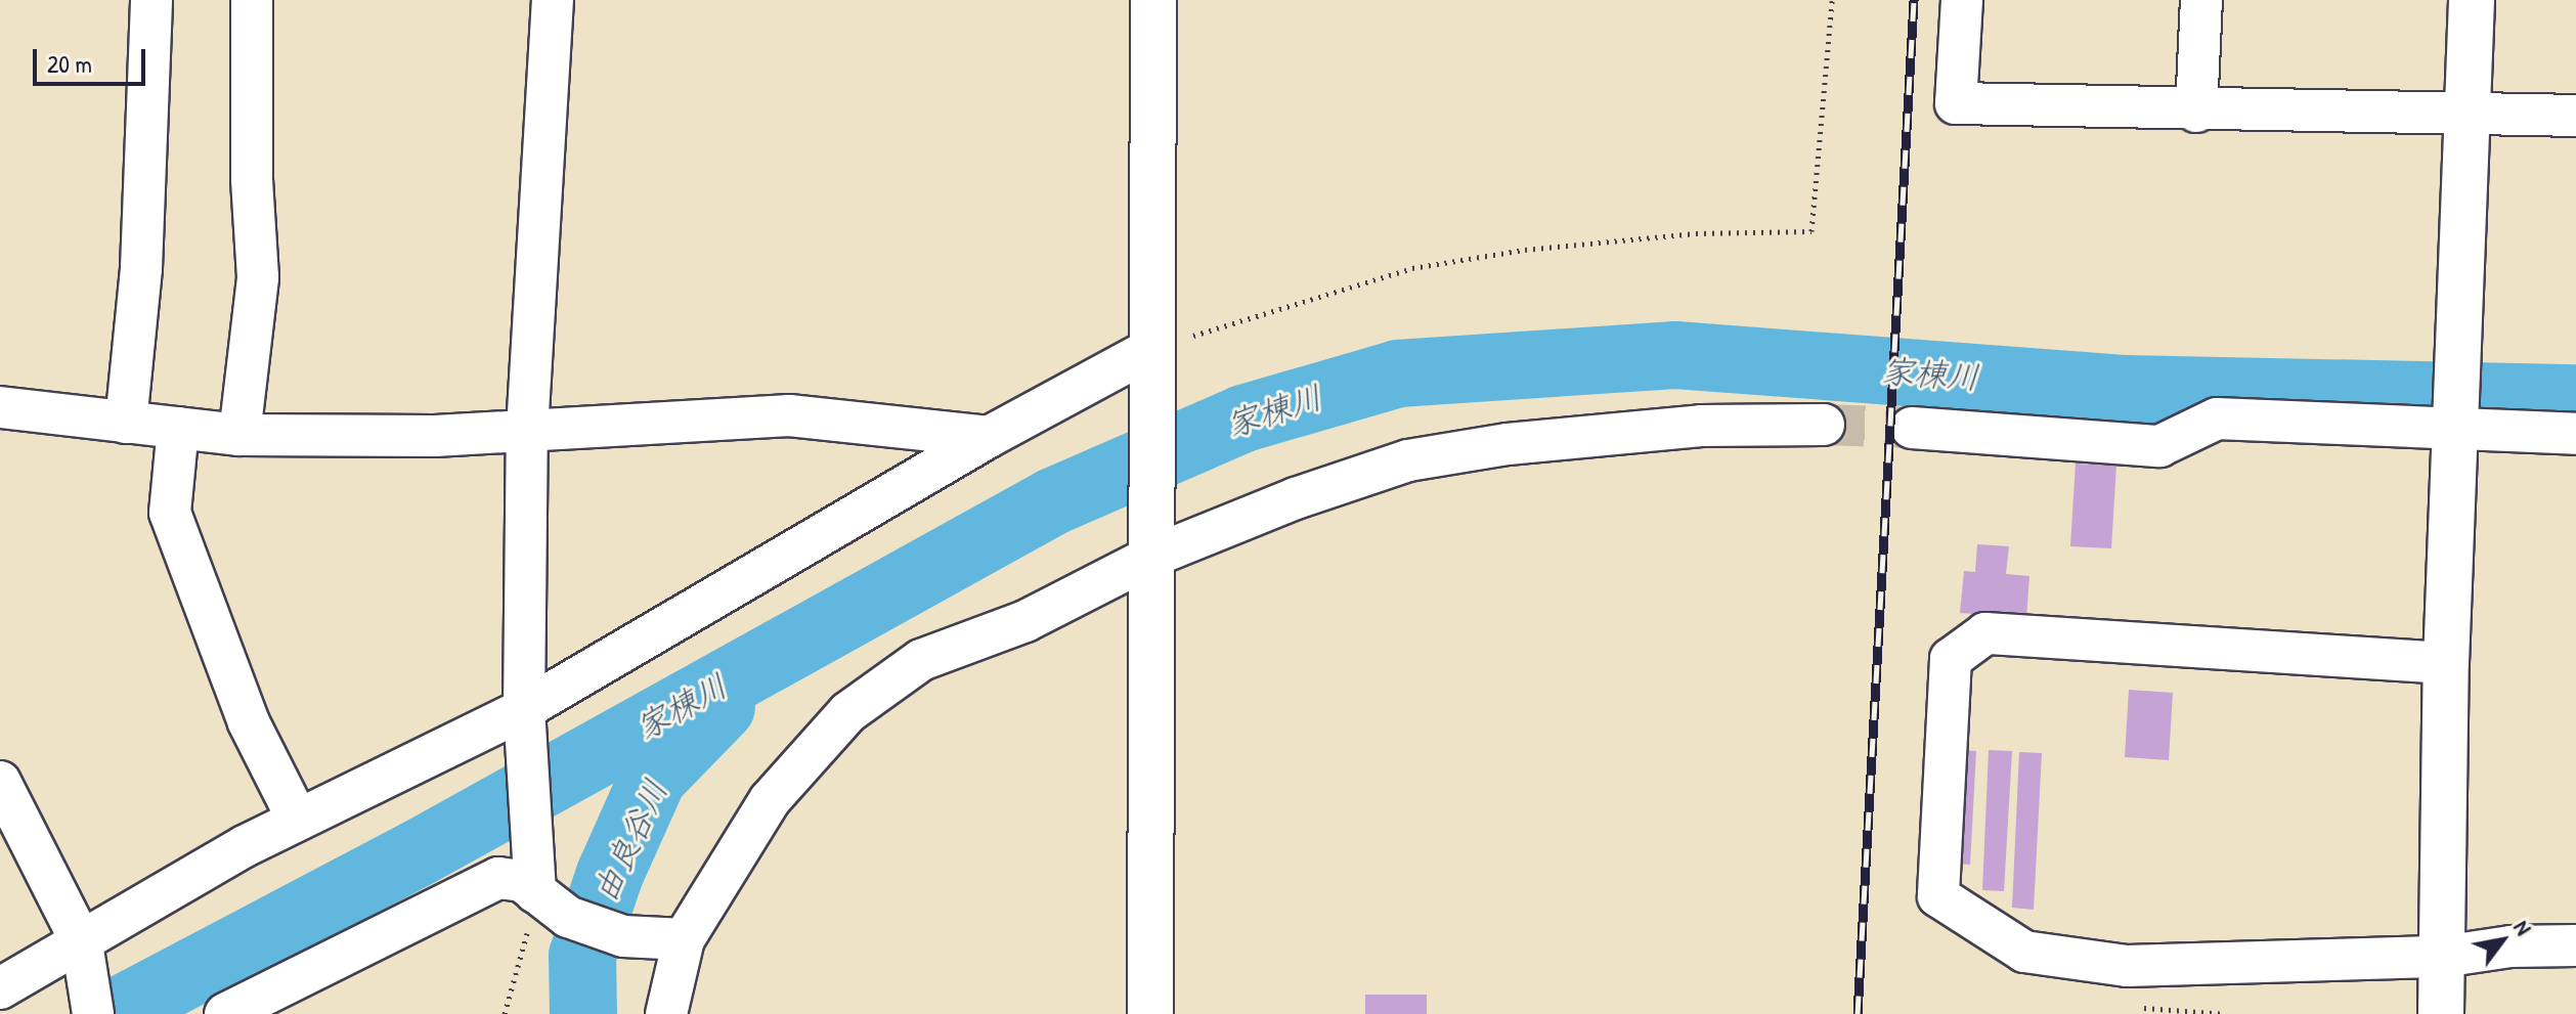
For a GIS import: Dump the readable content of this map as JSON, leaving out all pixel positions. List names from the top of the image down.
{
  "water": ["家棟川", "由良谷川"],
  "scale_bar": "20 m",
  "north": "top right"
}
